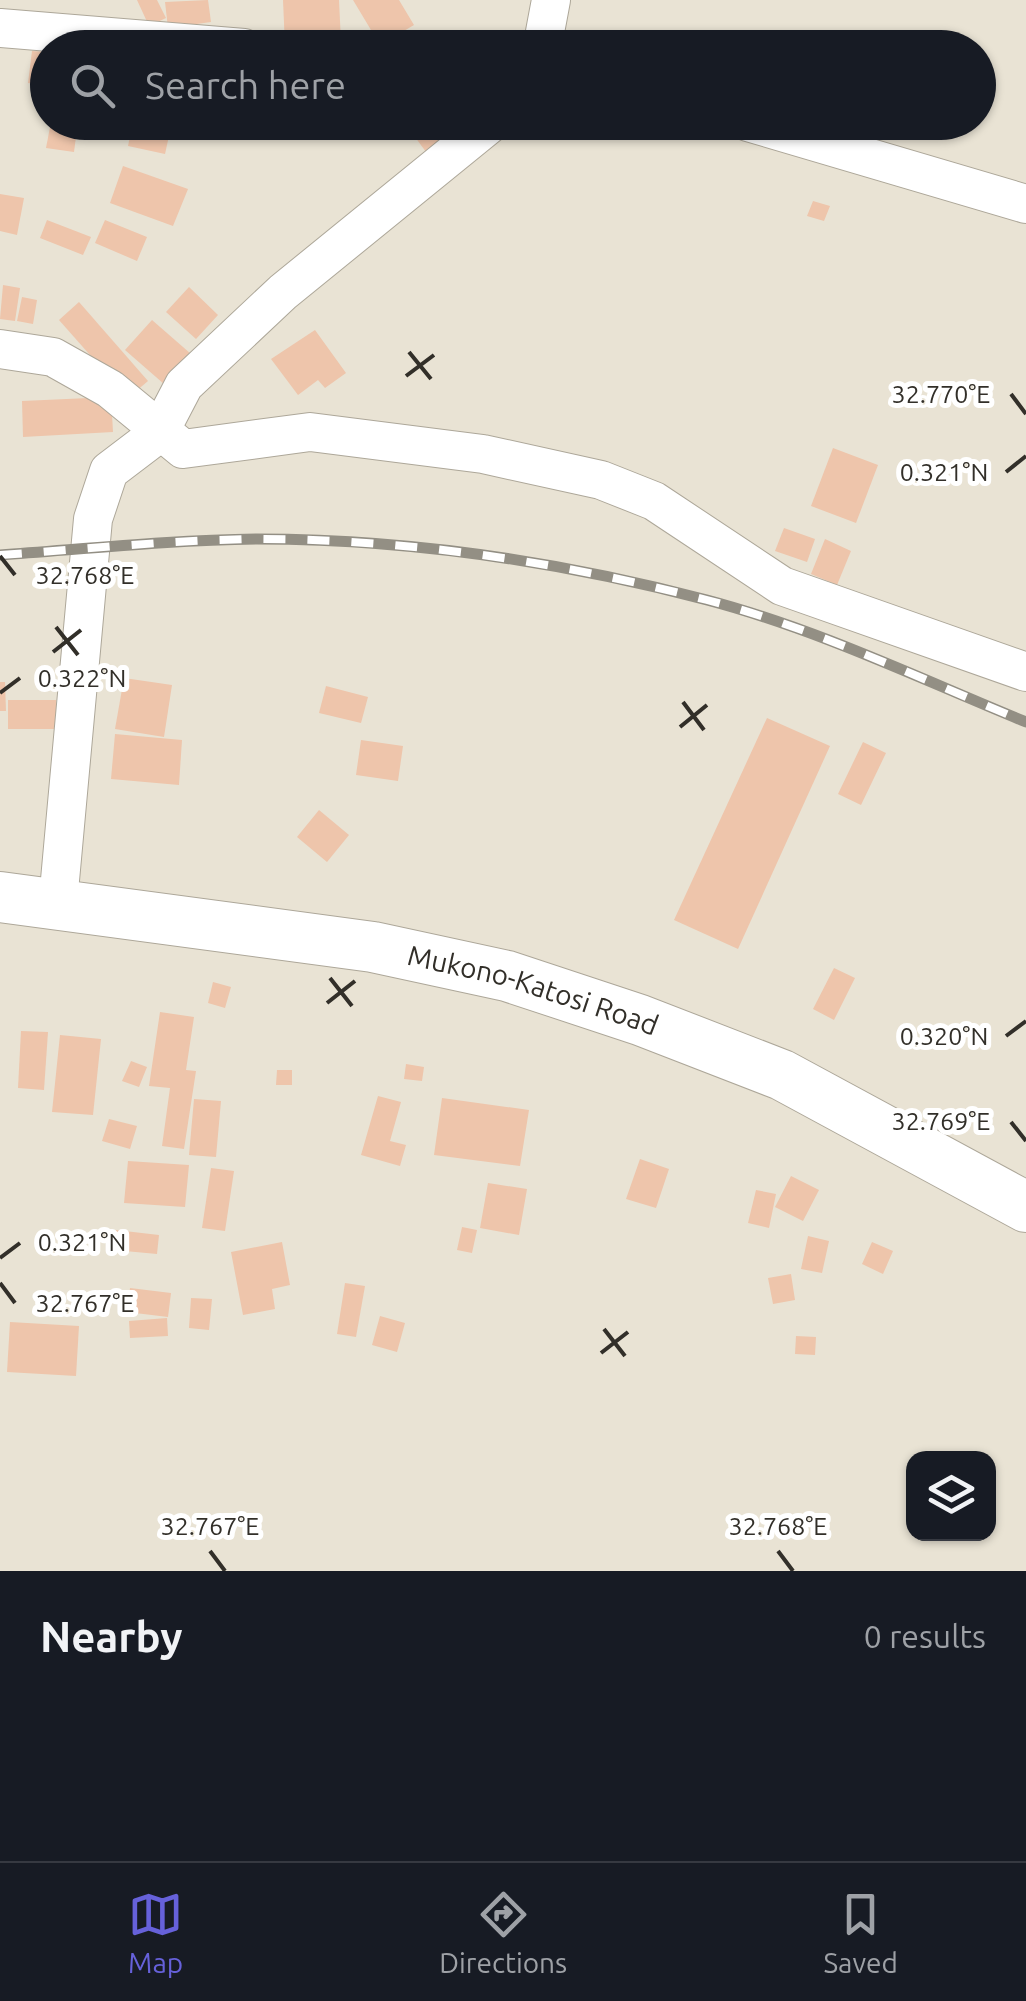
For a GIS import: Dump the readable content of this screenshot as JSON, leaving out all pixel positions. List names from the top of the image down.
{
  "streets": {
    "main road": ["Mukono-Katosi Road"]
  },
  "page": {
    "search": "Search here",
    "heading": ["Nearby", "0 results"],
    "nav": ["Map", "Directions", "Saved"]
  },
  "coordinates": [
    "32.770°E",
    "0.321°N",
    "32.768°E",
    "0.322°N",
    "0.320°N",
    "32.769°E",
    "32.767°E"
  ]
}
